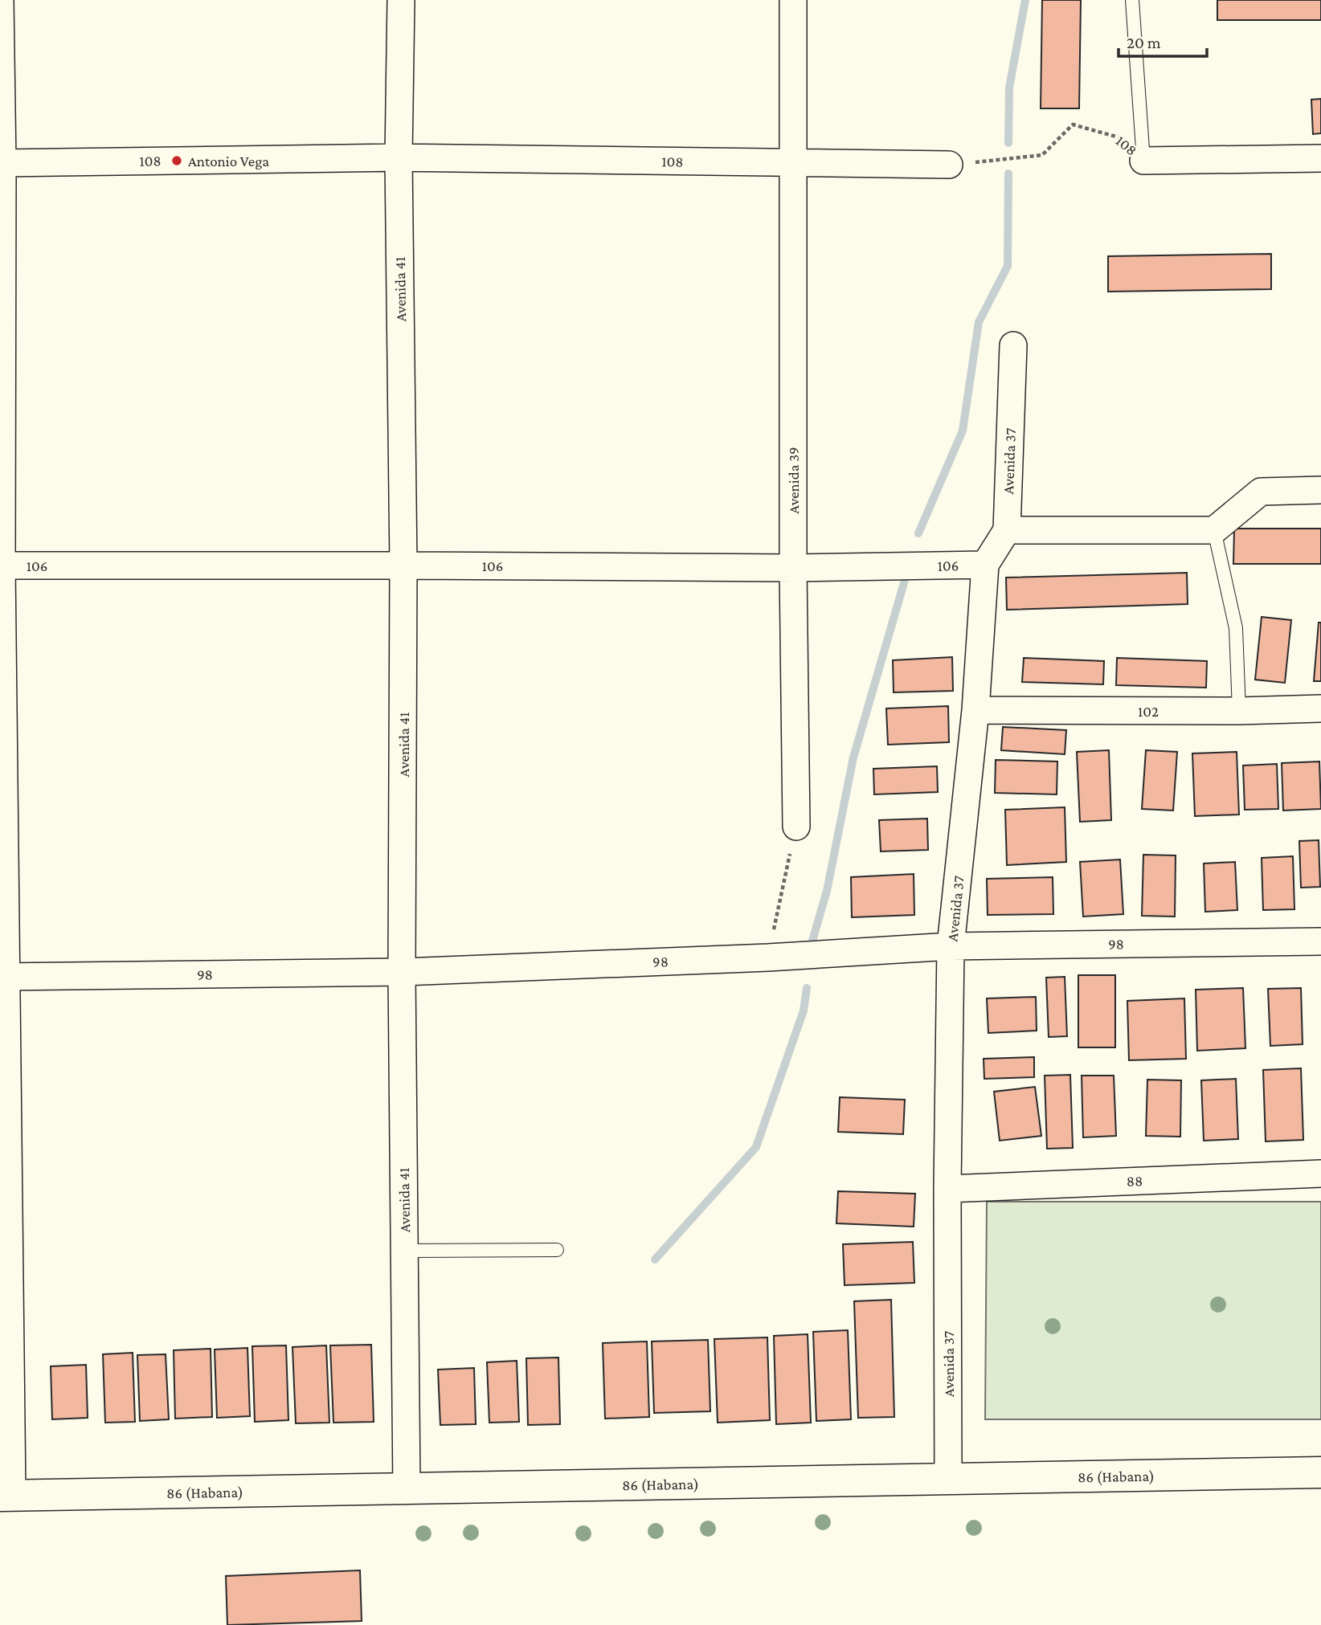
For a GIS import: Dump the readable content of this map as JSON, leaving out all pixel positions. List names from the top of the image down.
{
  "streets": {
    "main road": ["86 (Habana)"],
    "street": [
      "108",
      "Avenida 41",
      "Avenida 37",
      "Avenida 39",
      "106",
      "102",
      "98",
      "88"
    ]
  },
  "crossings": [
    ["108", "Avenida 41"],
    ["108", "Avenida 39"],
    ["Avenida 41", "106"],
    ["Avenida 41", "98"],
    ["Avenida 41", "86 (Habana)"],
    ["Avenida 37", "106"],
    ["Avenida 37", "102"],
    ["Avenida 37", "98"],
    ["Avenida 37", "88"],
    ["Avenida 37", "86 (Habana)"],
    ["Avenida 39", "106"]
  ],
  "places": ["Antonio Vega"],
  "scale_bar": "20 m"
}
